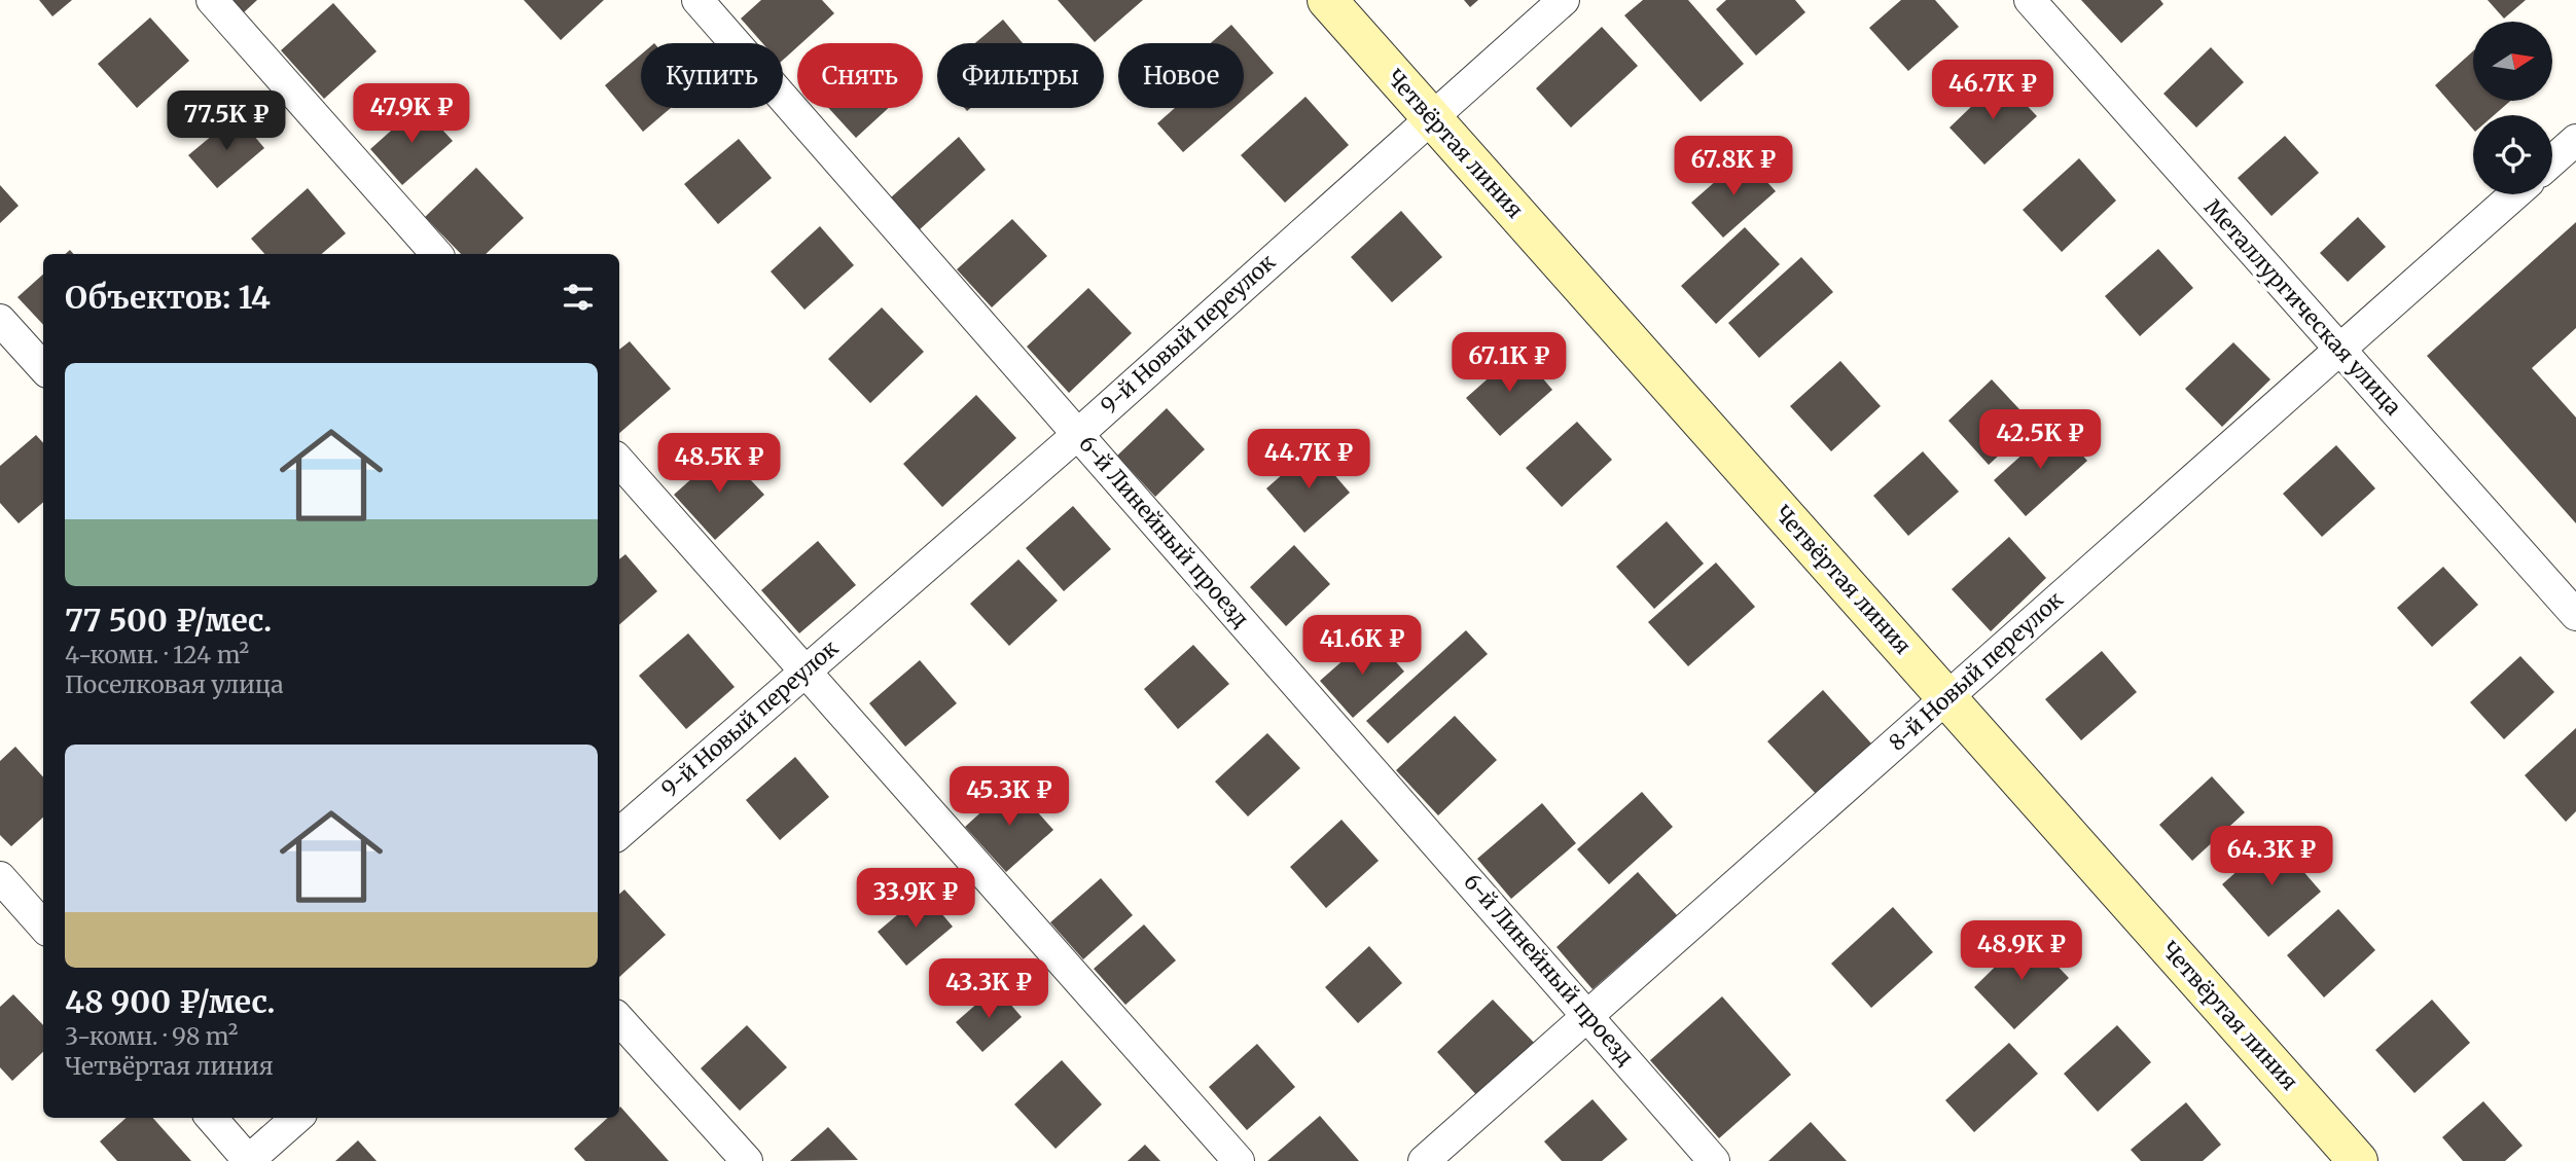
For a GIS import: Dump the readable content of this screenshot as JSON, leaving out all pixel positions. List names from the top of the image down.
{
  "streets": {
    "street": [
      "Четвёртая линия",
      "Металлургическая улица",
      "9-й Новый переулок",
      "6-й Линейный проезд",
      "8-й Новый переулок"
    ]
  },
  "crossings": [
    ["Четвёртая линия", "9-й Новый переулок"],
    ["Четвёртая линия", "8-й Новый переулок"],
    ["Металлургическая улица", "8-й Новый переулок"],
    ["9-й Новый переулок", "6-й Линейный проезд"],
    ["6-й Линейный проезд", "8-й Новый переулок"]
  ],
  "north": "right",
  "page": {
    "chip": [
      "Купить",
      "Снять",
      "Фильтры",
      "Новое"
    ],
    "price": [
      "46.7K ₽",
      "47.9K ₽",
      "77.5K ₽",
      "67.8K ₽",
      "67.1K ₽",
      "42.5K ₽",
      "44.7K ₽",
      "48.5K ₽",
      "41.6K ₽",
      "45.3K ₽",
      "64.3K ₽",
      "33.9K ₽",
      "48.9K ₽",
      "43.3K ₽"
    ],
    "heading": "Объектов: 14",
    "list": [
      {
        "name": "77 500 ₽/мес.",
        "note": "4-комн. · 124 m² · Поселковая улица"
      },
      {
        "name": "48 900 ₽/мес.",
        "note": "3-комн. · 98 m² · Четвёртая линия"
      }
    ]
  }
}
